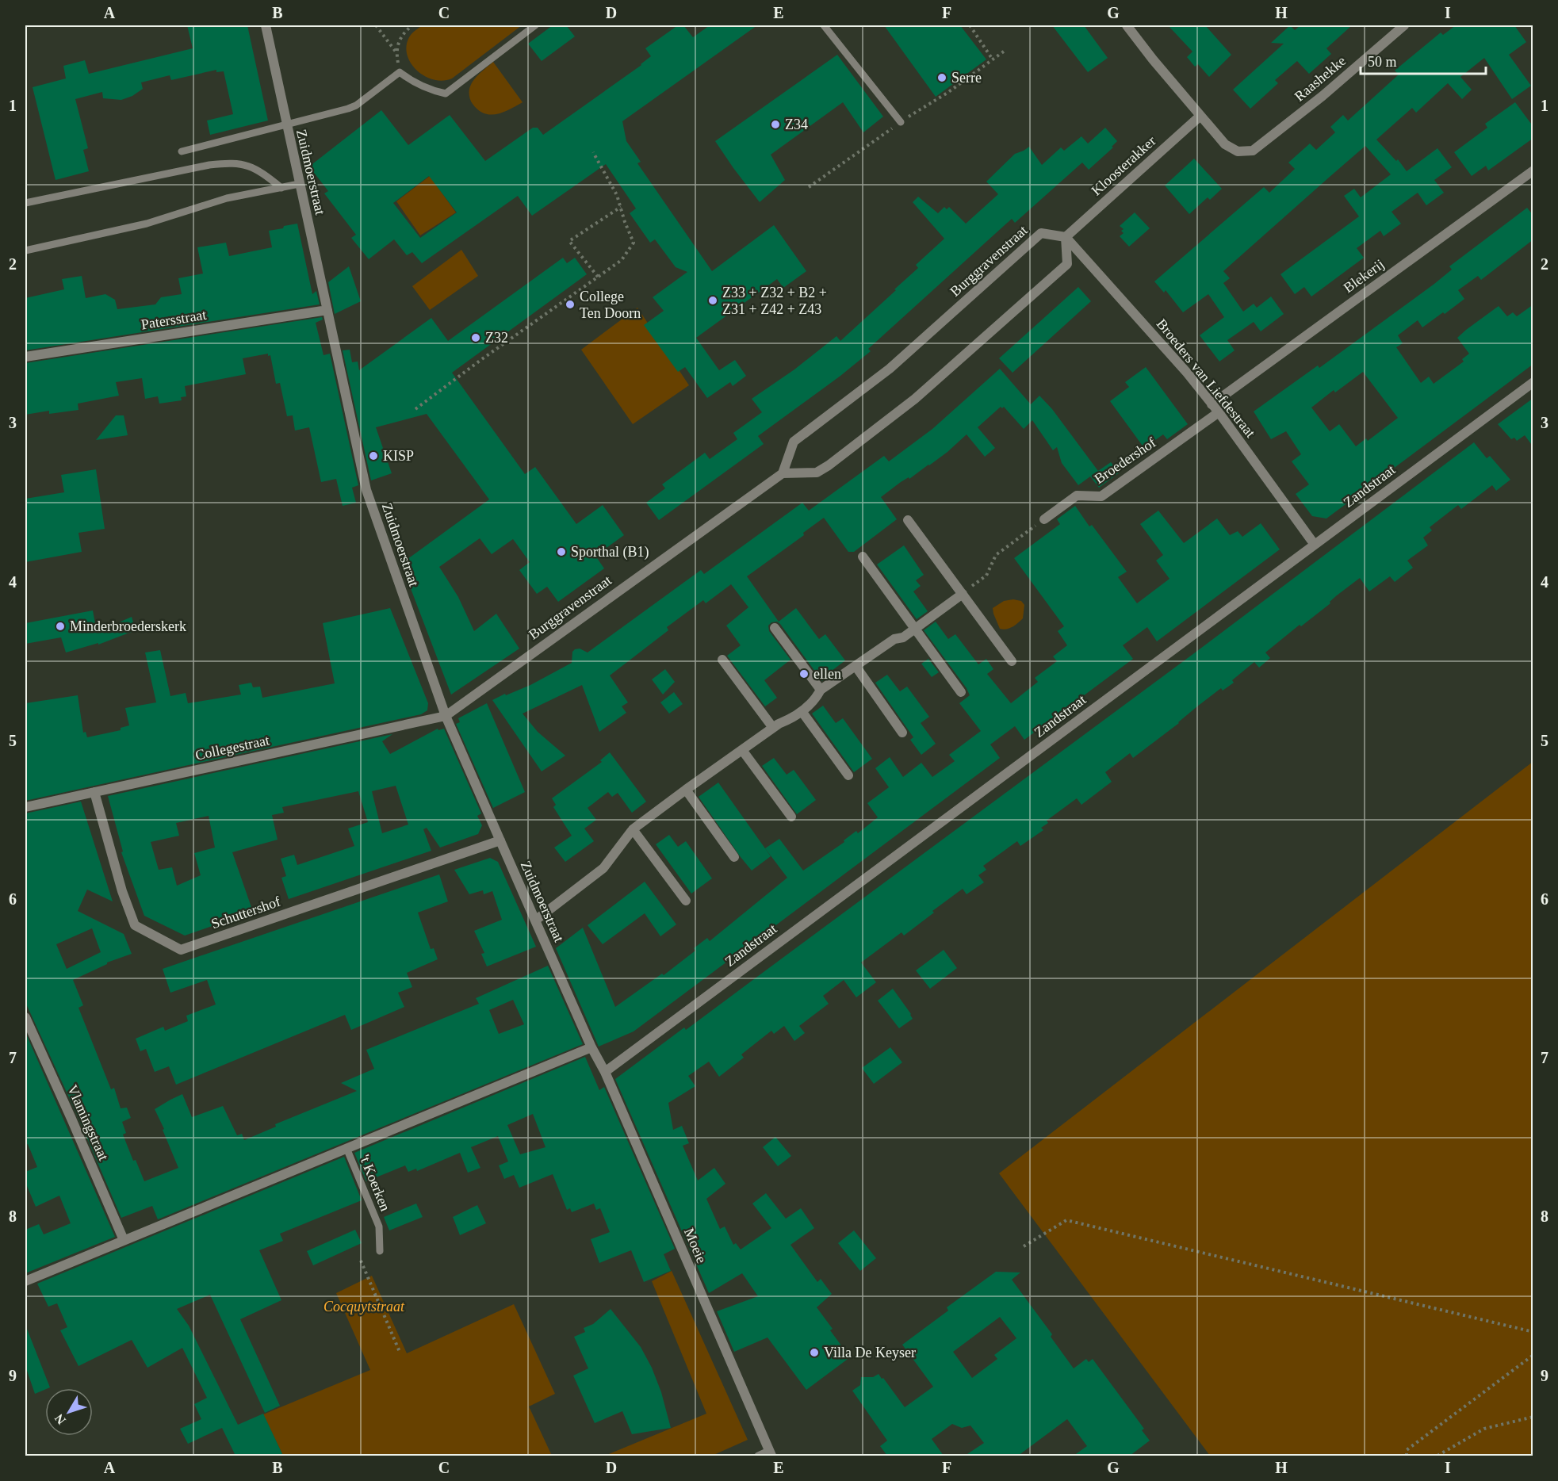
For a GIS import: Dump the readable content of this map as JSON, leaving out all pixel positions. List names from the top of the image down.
{
  "streets": {
    "street": [
      "Raashekke",
      "Kloosterakker",
      "Zuidmoerstraat",
      "Burggravenstraat",
      "Blekerij",
      "Patersstraat",
      "Broeders van Liefdestraat",
      "Broedershof",
      "Zandstraat",
      "Collegestraat",
      "Schuttershof",
      "Vlamingstraat",
      "Moeie"
    ],
    "lane": ["'t Koerken"]
  },
  "crossings": [
    ["Raashekke", "Kloosterakker"],
    ["Kloosterakker", "Burggravenstraat"],
    ["Kloosterakker", "Broeders van Liefdestraat"],
    ["Zuidmoerstraat", "Burggravenstraat"],
    ["Zuidmoerstraat", "Patersstraat"],
    ["Zuidmoerstraat", "Collegestraat"],
    ["Zuidmoerstraat", "Schuttershof"],
    ["Zuidmoerstraat", "Moeie"],
    ["Burggravenstraat", "Broeders van Liefdestraat"],
    ["Burggravenstraat", "Collegestraat"],
    ["Blekerij", "Broeders van Liefdestraat"],
    ["Broeders van Liefdestraat", "Broedershof"],
    ["Broeders van Liefdestraat", "Zandstraat"],
    ["Zandstraat", "Moeie"],
    ["Collegestraat", "Schuttershof"]
  ],
  "parks": ["Cocquytstraat"],
  "places": [
    "Serre",
    "Z34",
    "Z33 + Z32 + B2 + Z31 + Z42 + Z43",
    "College Ten Doorn",
    "Z32",
    "KISP",
    "Sporthal (B1)",
    "Minderbroederskerk",
    "ellen",
    "Villa De Keyser"
  ],
  "scale_bar": "50 m",
  "north": "bottom left",
  "grid": {
    "columns": [
      "A",
      "B",
      "C",
      "D",
      "E",
      "F",
      "G",
      "H",
      "I"
    ],
    "rows": [
      "1",
      "2",
      "3",
      "4",
      "5",
      "6",
      "7",
      "8",
      "9"
    ]
  }
}
